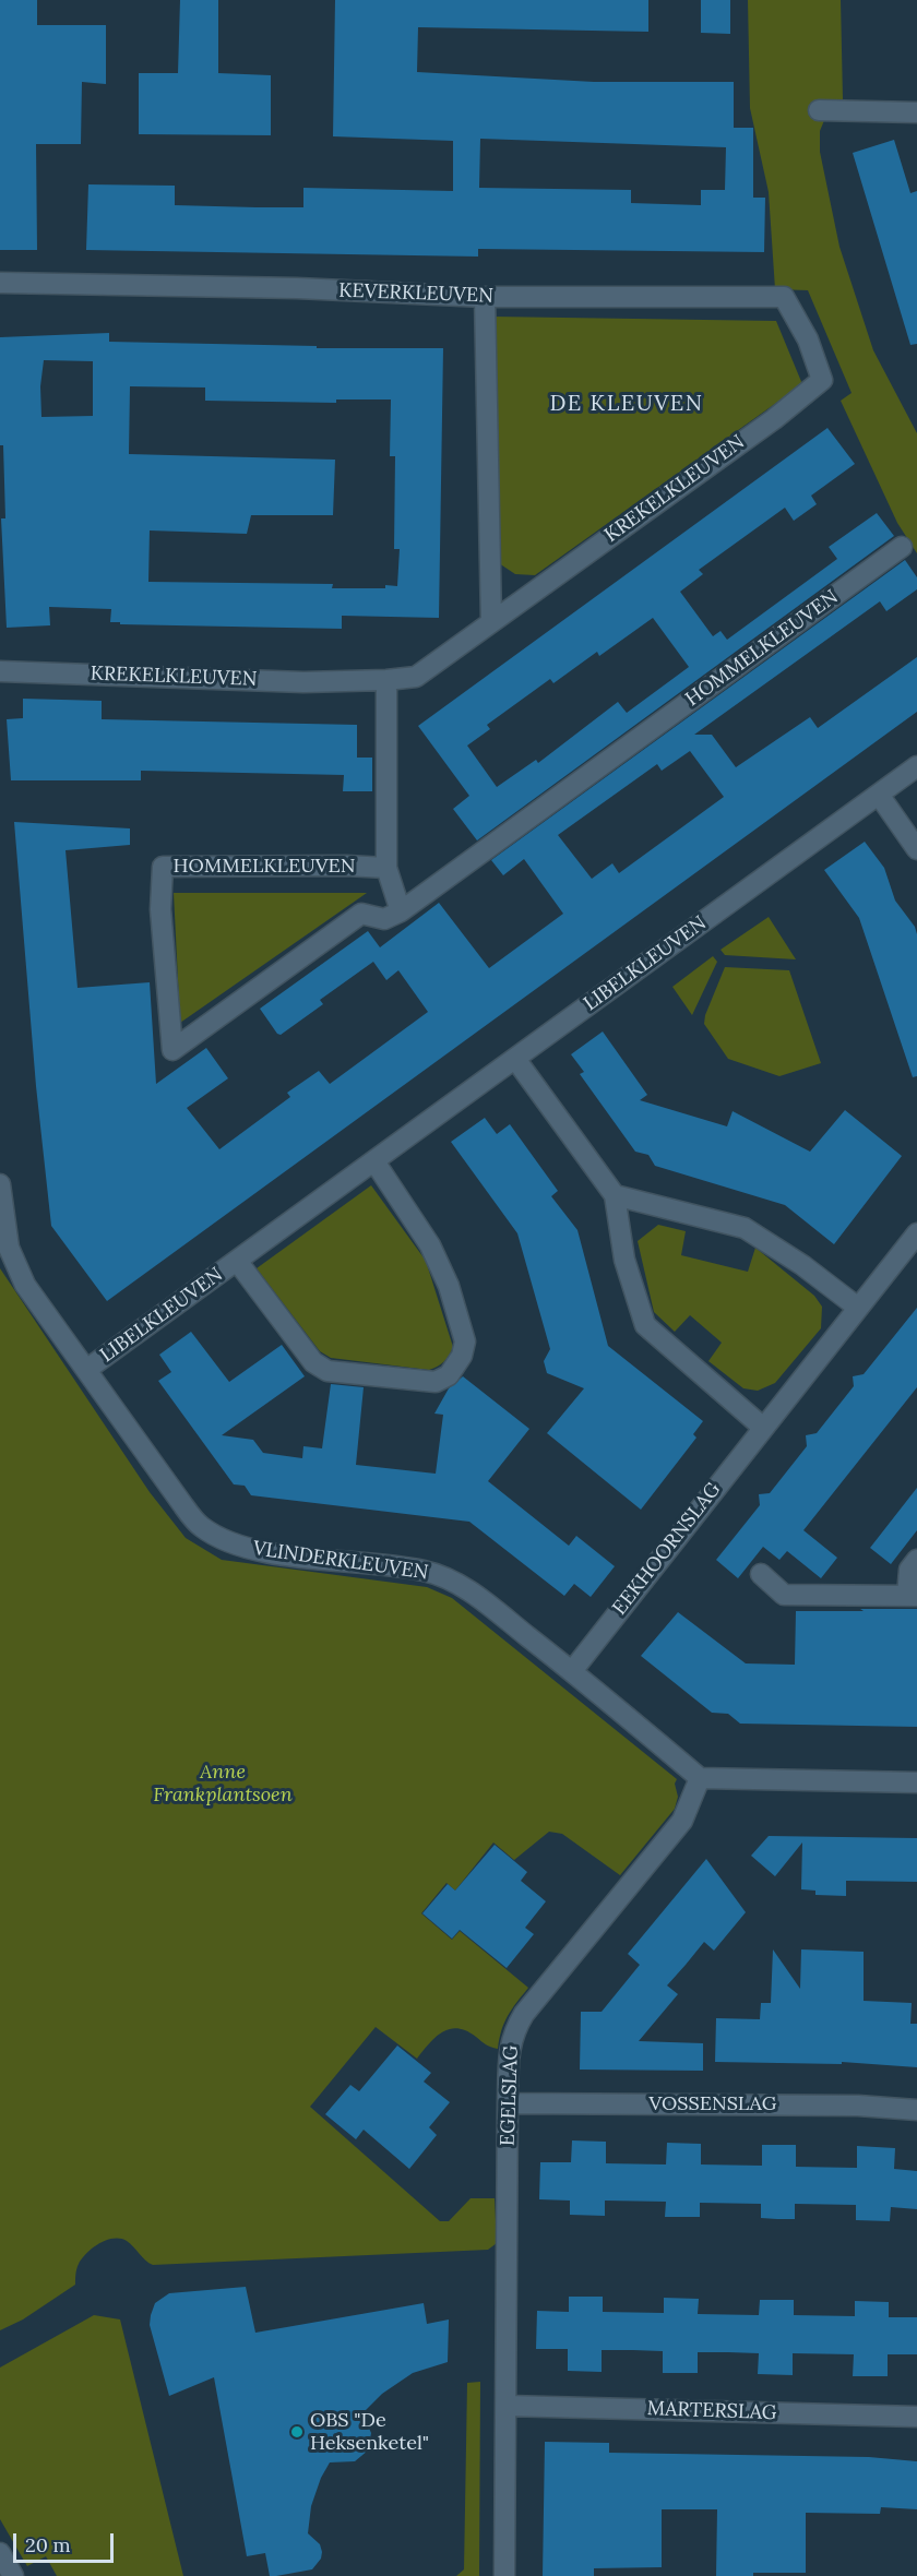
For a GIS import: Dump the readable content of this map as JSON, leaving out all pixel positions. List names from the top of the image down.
{
  "streets": {
    "street": [
      "KEVERKLEUVEN",
      "KREKELKLEUVEN",
      "HOMMELKLEUVEN",
      "LIBELKLEUVEN",
      "EEKHOORNSLAG",
      "VLINDERKLEUVEN",
      "EGELSLAG",
      "VOSSENSLAG",
      "MARTERSLAG"
    ]
  },
  "crossings": [
    ["KEVERKLEUVEN", "KREKELKLEUVEN"],
    ["LIBELKLEUVEN", "VLINDERKLEUVEN"],
    ["EEKHOORNSLAG", "VLINDERKLEUVEN"],
    ["VLINDERKLEUVEN", "EGELSLAG"],
    ["EGELSLAG", "VOSSENSLAG"],
    ["EGELSLAG", "MARTERSLAG"]
  ],
  "districts": ["DE KLEUVEN"],
  "parks": ["Anne Frankplantsoen"],
  "places": ["OBS \"De Heksenketel\""],
  "scale_bar": "20 m"
}
